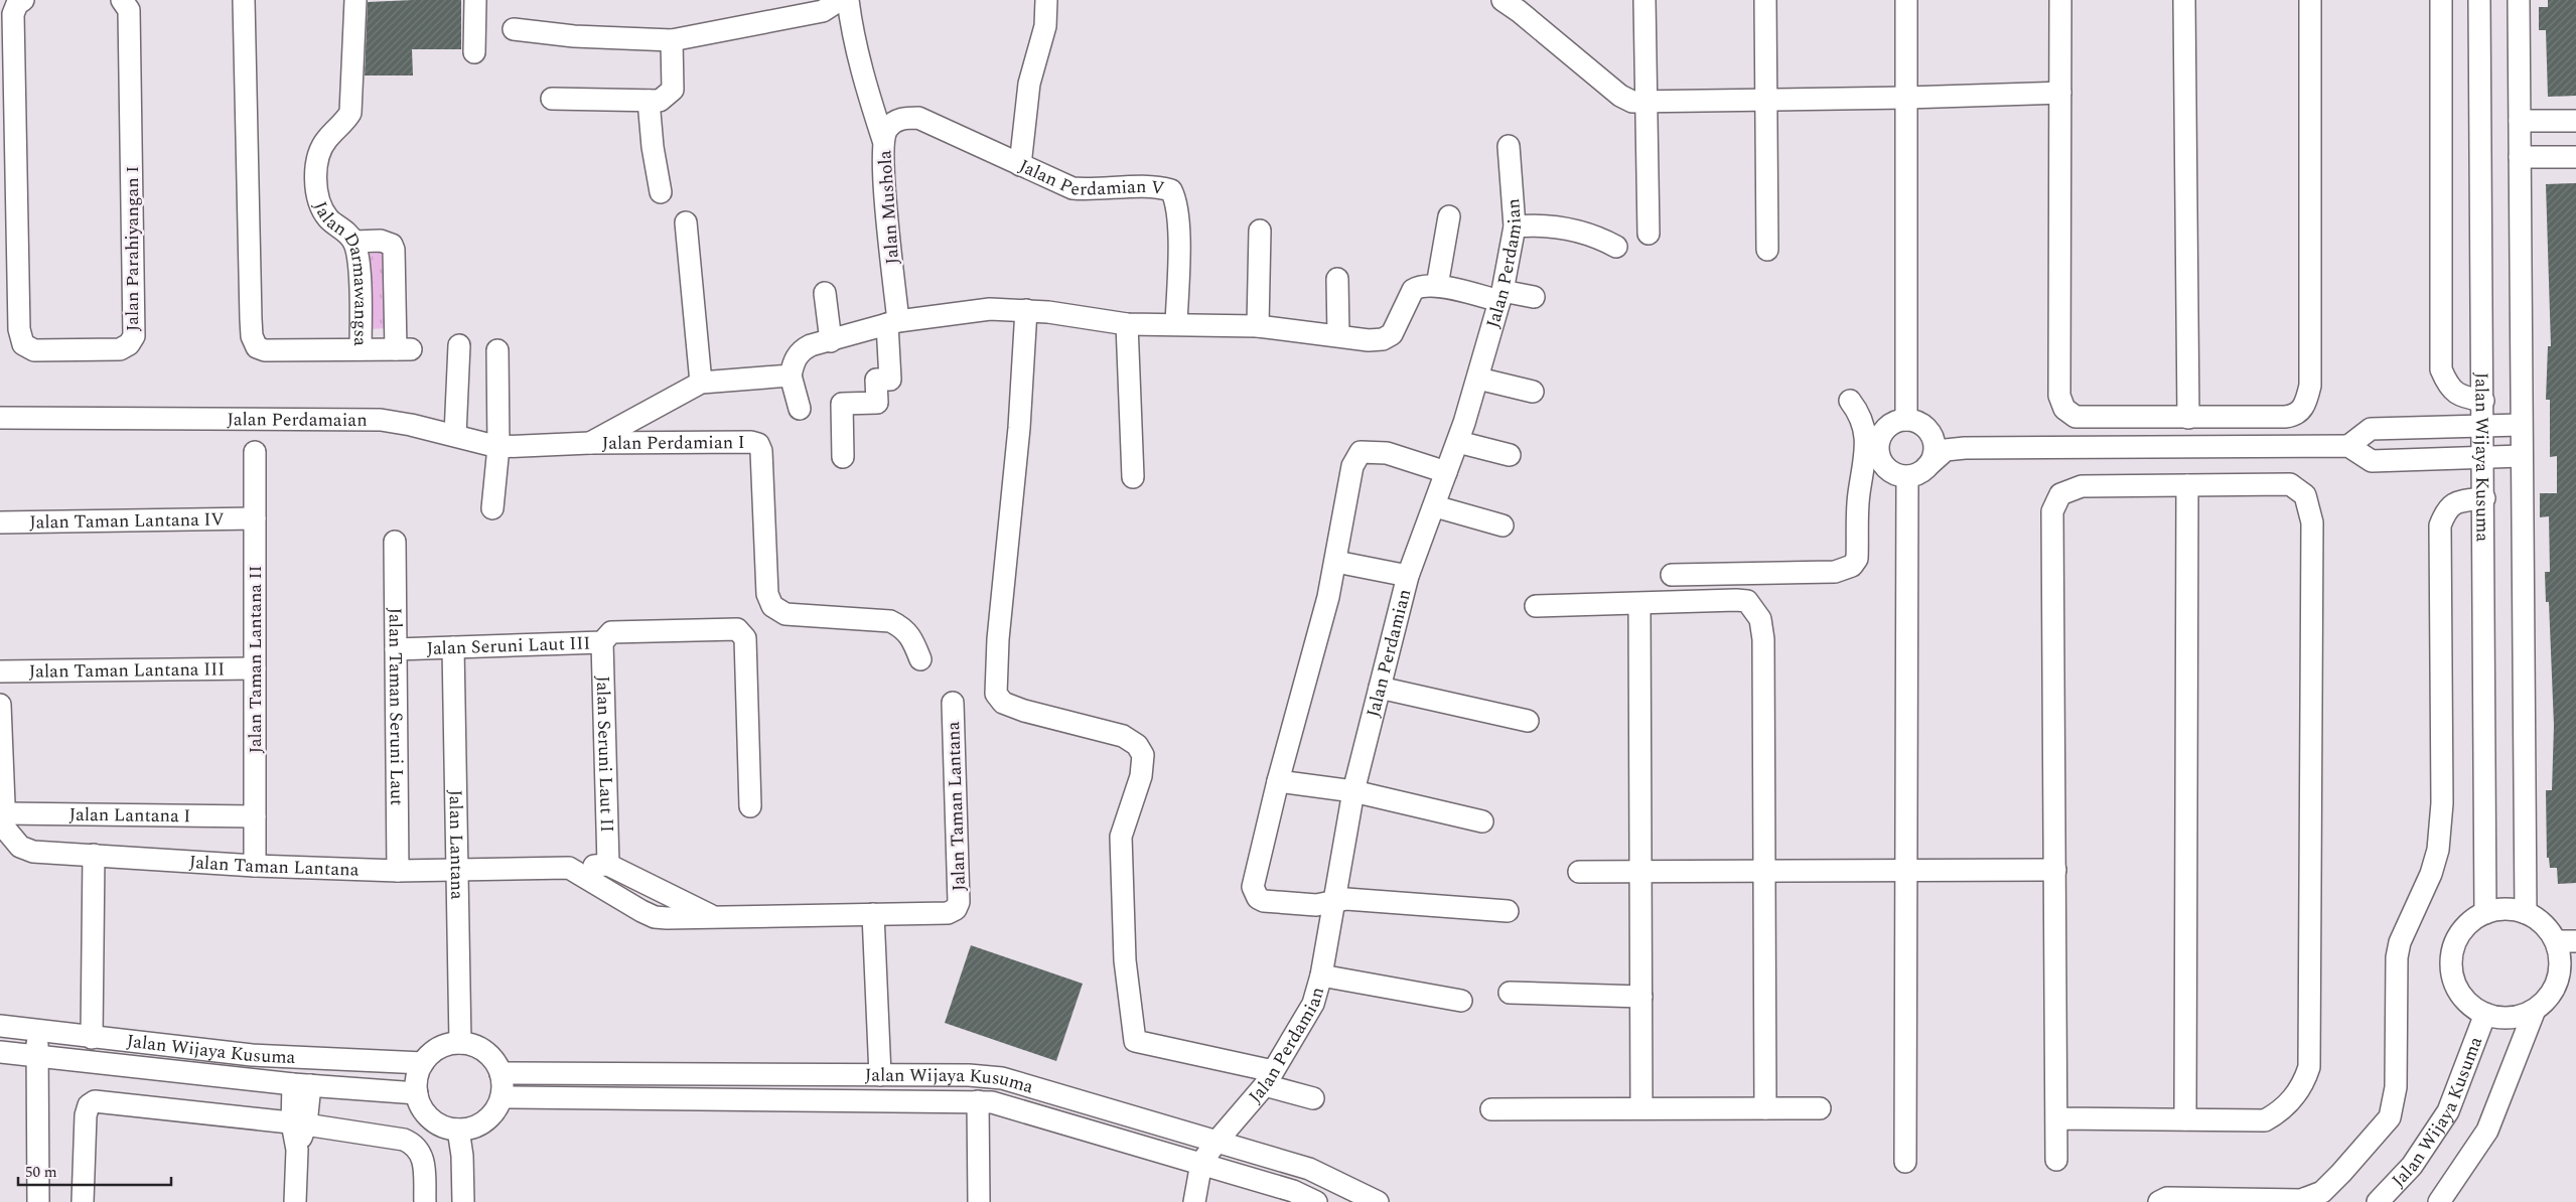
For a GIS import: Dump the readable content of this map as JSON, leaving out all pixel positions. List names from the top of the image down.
{
  "streets": {
    "street": [
      "Jalan Perdamian V",
      "Jalan Mushola",
      "Jalan Parahiyangan I",
      "Jalan Perdamian",
      "Jalan Darmawangsa",
      "Jalan Perdamaian",
      "Jalan Perdamian I",
      "Jalan Wijaya Kusuma",
      "Jalan Taman Lantana IV",
      "Jalan Seruni Laut III",
      "Jalan Taman Lantana II",
      "Jalan Taman Lantana III",
      "Jalan Taman Seruni Laut",
      "Jalan Seruni Laut II",
      "Jalan Taman Lantana",
      "Jalan Lantana I",
      "Jalan Lantana"
    ]
  },
  "crossings": [
    ["Jalan Perdamian V", "Jalan Mushola"],
    ["Jalan Perdamian", "Jalan Wijaya Kusuma"],
    ["Jalan Perdamaian", "Jalan Perdamian I"],
    ["Jalan Wijaya Kusuma", "Jalan Lantana"],
    ["Jalan Taman Lantana IV", "Jalan Taman Lantana II"],
    ["Jalan Seruni Laut III", "Jalan Taman Seruni Laut"],
    ["Jalan Seruni Laut III", "Jalan Seruni Laut II"],
    ["Jalan Seruni Laut III", "Jalan Lantana"],
    ["Jalan Taman Lantana II", "Jalan Taman Lantana III"],
    ["Jalan Taman Lantana II", "Jalan Taman Lantana"],
    ["Jalan Taman Lantana II", "Jalan Lantana I"],
    ["Jalan Taman Seruni Laut", "Jalan Taman Lantana"],
    ["Jalan Seruni Laut II", "Jalan Taman Lantana"],
    ["Jalan Taman Lantana", "Jalan Lantana I"],
    ["Jalan Taman Lantana", "Jalan Lantana"]
  ],
  "scale_bar": "50 m"
}
